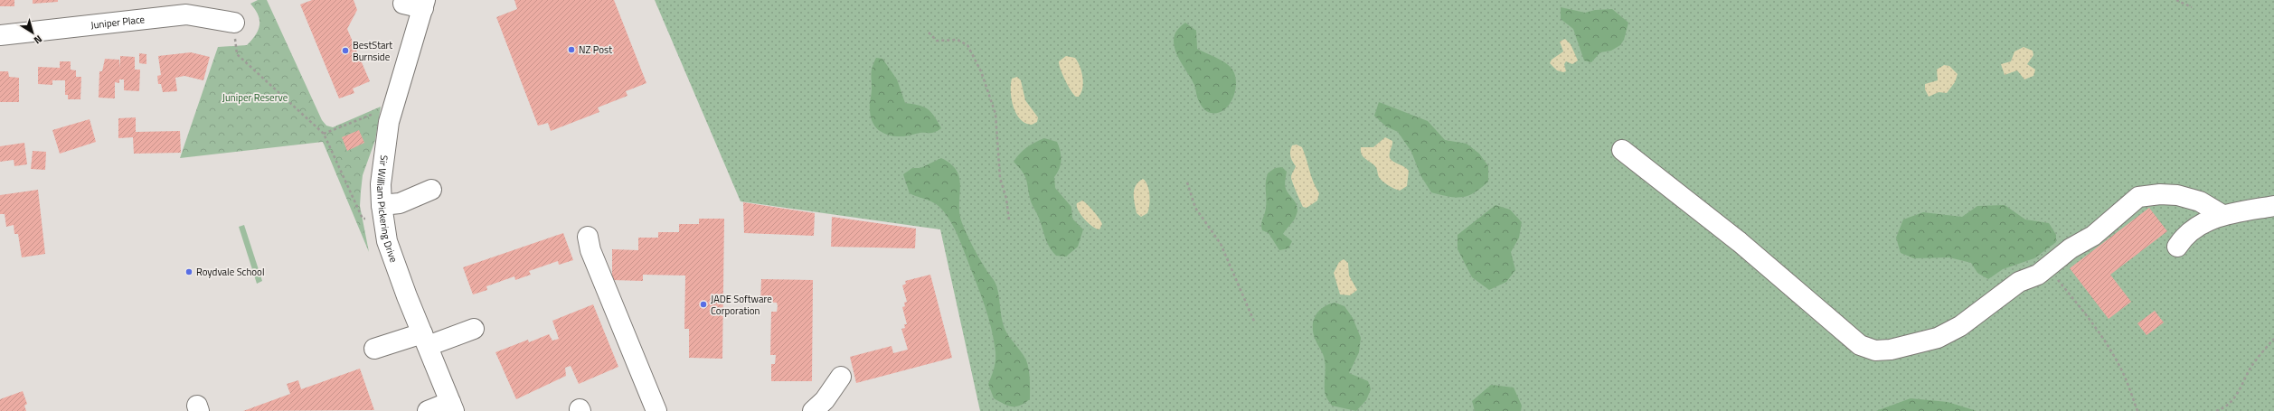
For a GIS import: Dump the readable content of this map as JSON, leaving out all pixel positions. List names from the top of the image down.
{
  "streets": {
    "street": ["Juniper Place", "Sir William Pickering Drive"]
  },
  "parks": ["Juniper Reserve"],
  "places": [
    "NZ Post",
    "BestStart Burnside",
    "Roydvale School",
    "JADE Software Corporation"
  ],
  "north": "bottom right"
}
